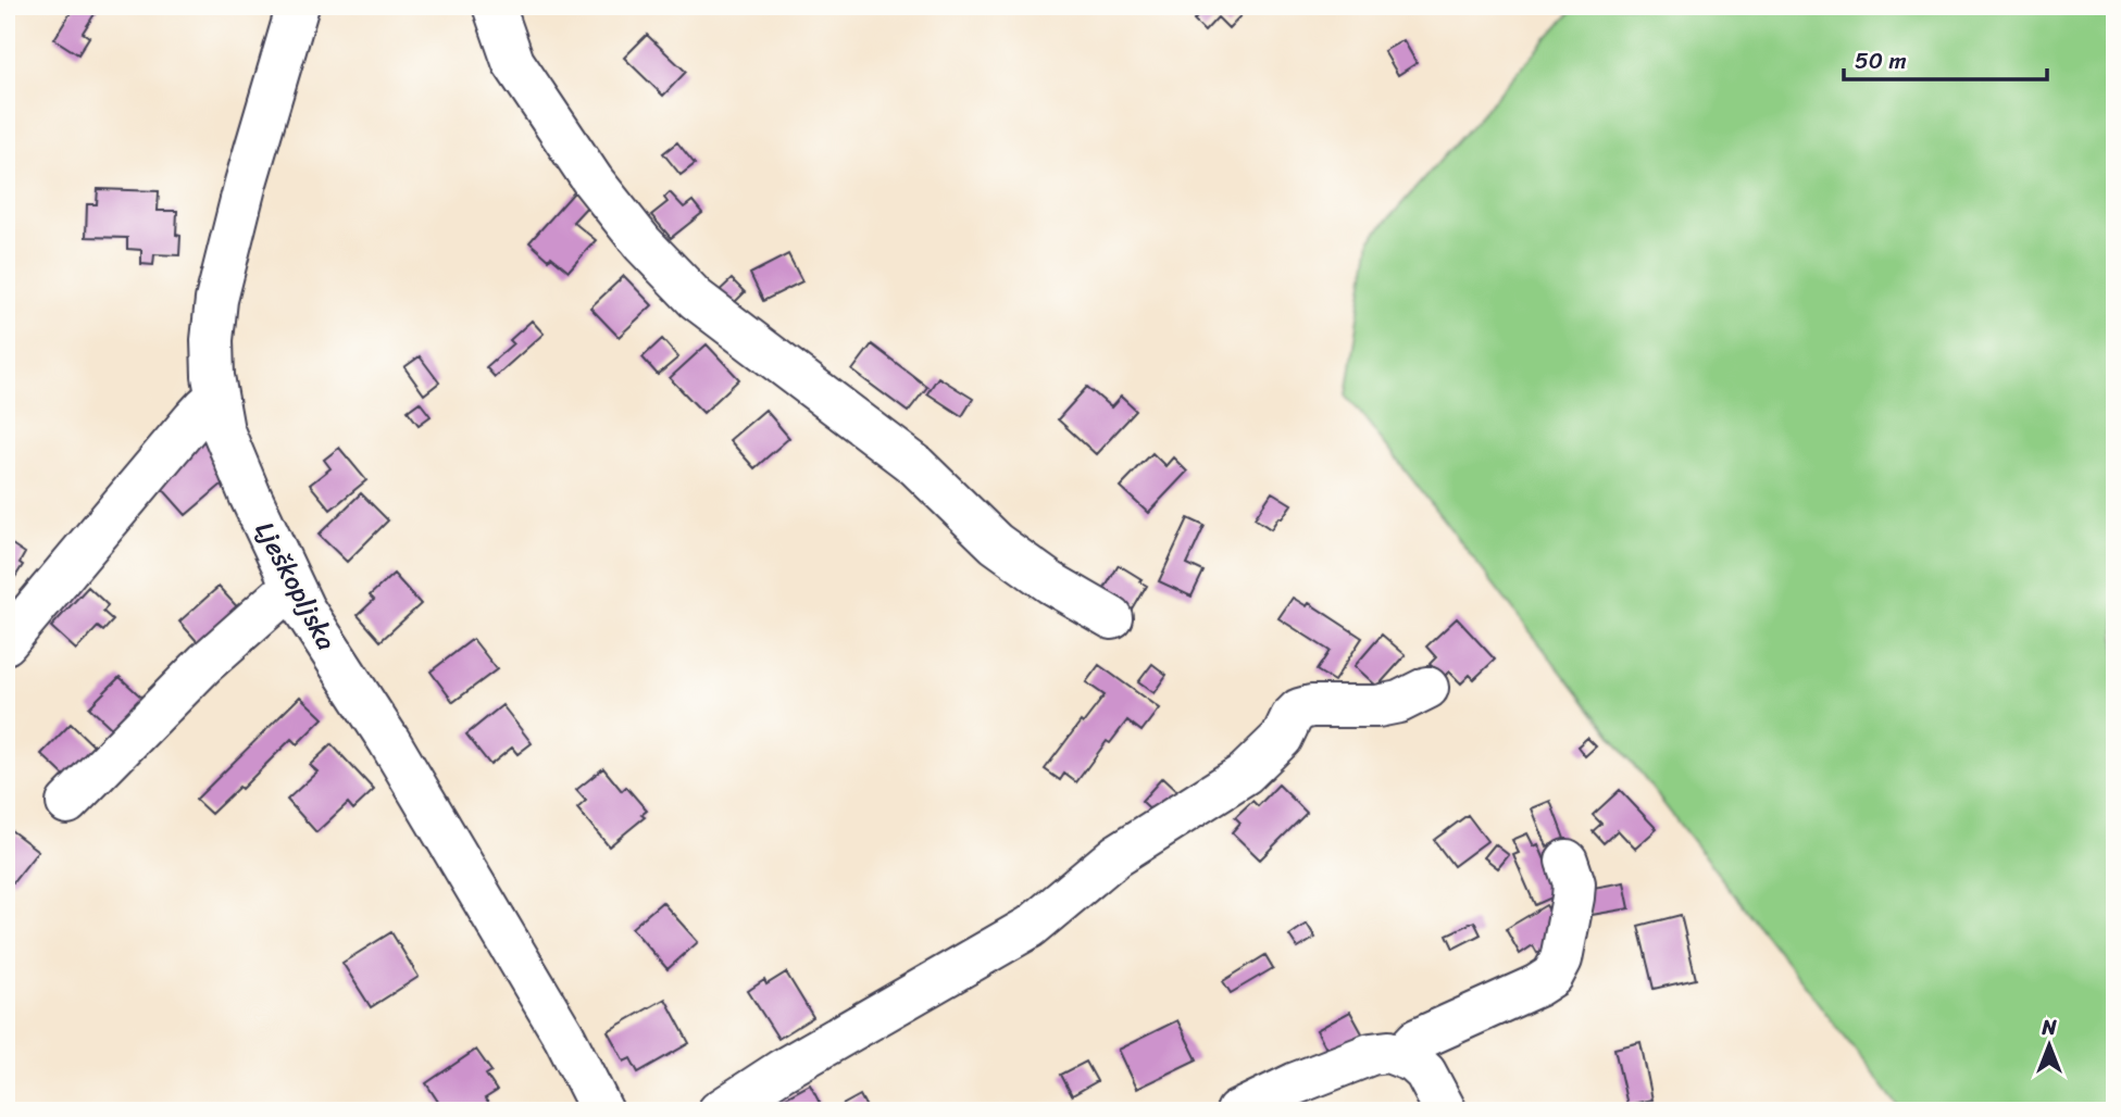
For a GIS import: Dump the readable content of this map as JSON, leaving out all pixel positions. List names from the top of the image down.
{
  "streets": {
    "street": ["Lješkopljska"]
  },
  "scale_bar": "50 m",
  "north": "top"
}
